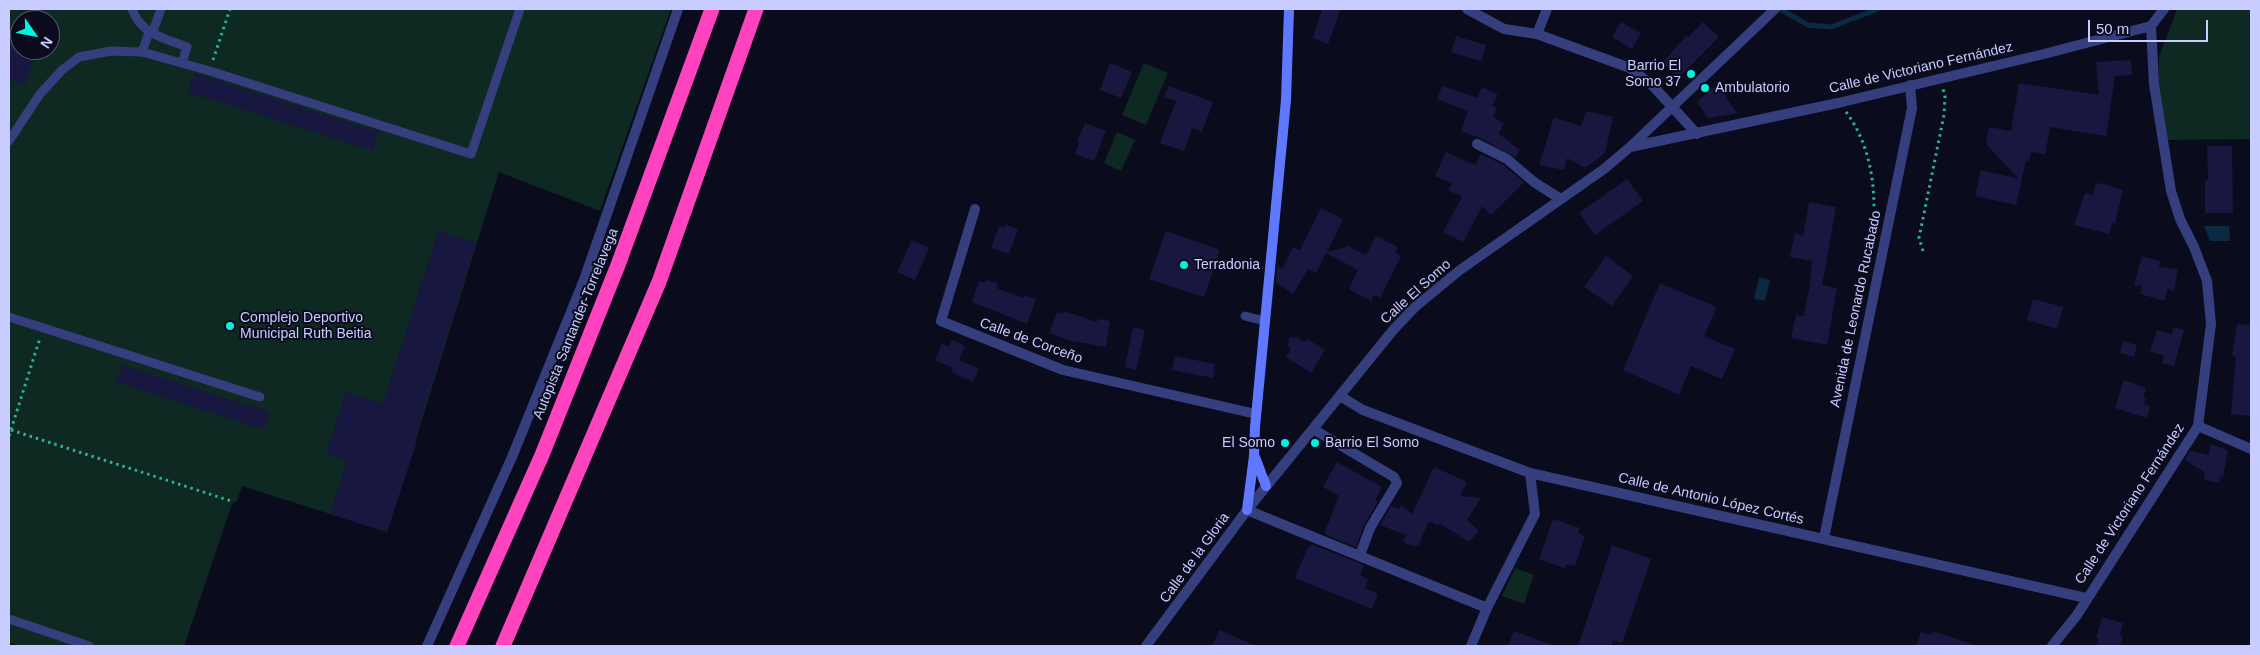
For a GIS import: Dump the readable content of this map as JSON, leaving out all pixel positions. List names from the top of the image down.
{
  "streets": {
    "highway": ["Autopista Santander-Torrelavega"],
    "street": [
      "Calle de Victoriano Fernández",
      "Calle El Somo",
      "Avenida de Leonardo Rucabado",
      "Calle de Corceño",
      "Calle de Antonio López Cortés",
      "Calle de la Gloria"
    ]
  },
  "crossings": [
    ["Calle de Victoriano Fernández", "Calle El Somo"],
    ["Calle de Victoriano Fernández", "Avenida de Leonardo Rucabado"],
    ["Calle de Victoriano Fernández", "Calle de Antonio López Cortés"],
    ["Calle El Somo", "Calle de Antonio López Cortés"],
    ["Calle El Somo", "Calle de la Gloria"],
    ["Avenida de Leonardo Rucabado", "Calle de Antonio López Cortés"]
  ],
  "places": [
    "Barrio El Somo 37",
    "Ambulatorio",
    "Terradonia",
    "Complejo Deportivo Municipal Ruth Beitia",
    "El Somo",
    "Barrio El Somo"
  ],
  "scale_bar": "50 m",
  "north": "bottom right"
}
